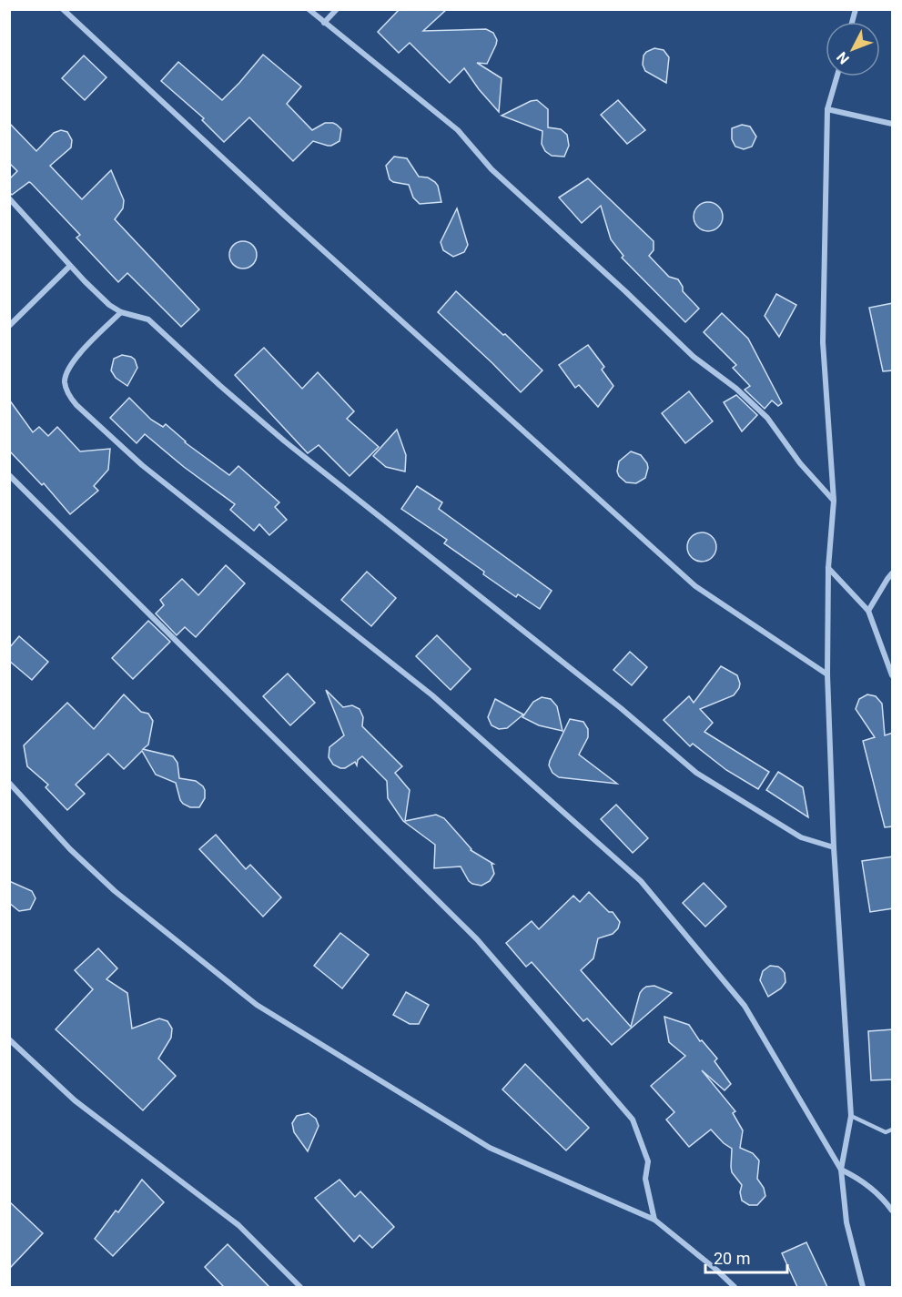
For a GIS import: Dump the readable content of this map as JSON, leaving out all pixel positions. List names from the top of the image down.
{
  "scale_bar": "20 m",
  "north": "bottom left"
}
